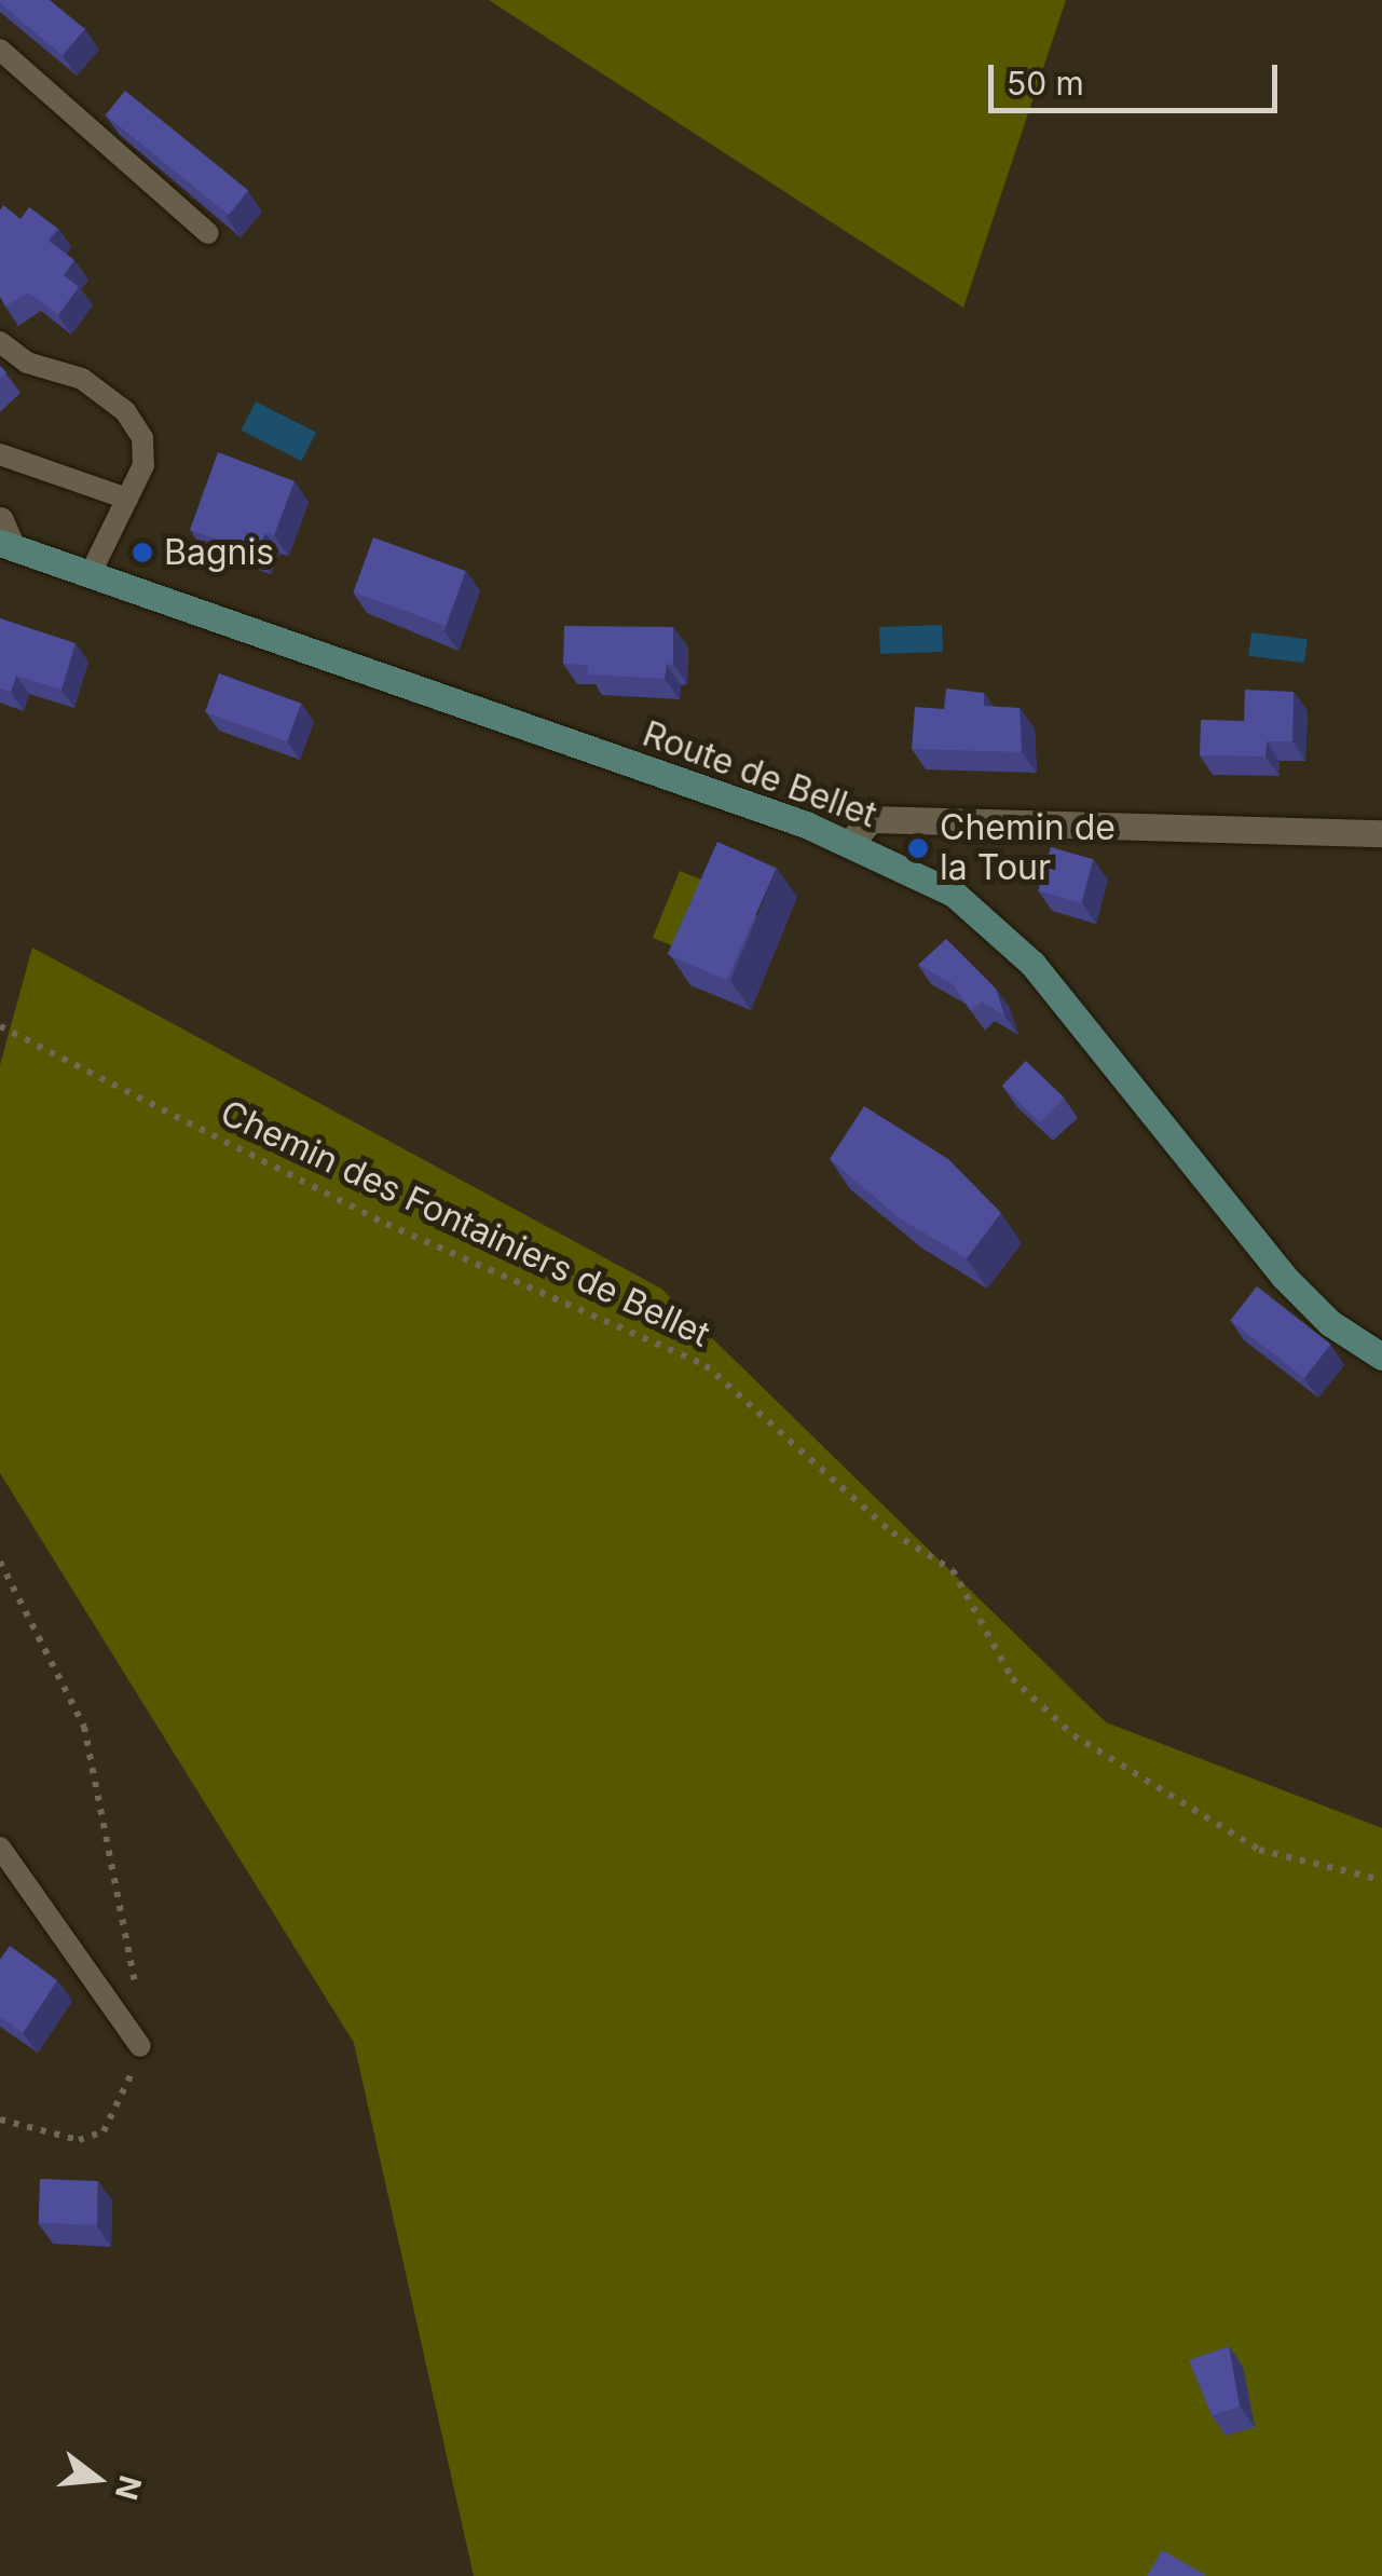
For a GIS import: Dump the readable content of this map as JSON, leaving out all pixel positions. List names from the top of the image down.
{
  "streets": {
    "main road": ["Route de Bellet"],
    "path": ["Chemin des Fontainiers de Bellet"]
  },
  "places": ["Bagnis", "Chemin de la Tour"],
  "scale_bar": "50 m",
  "north": "right"
}
